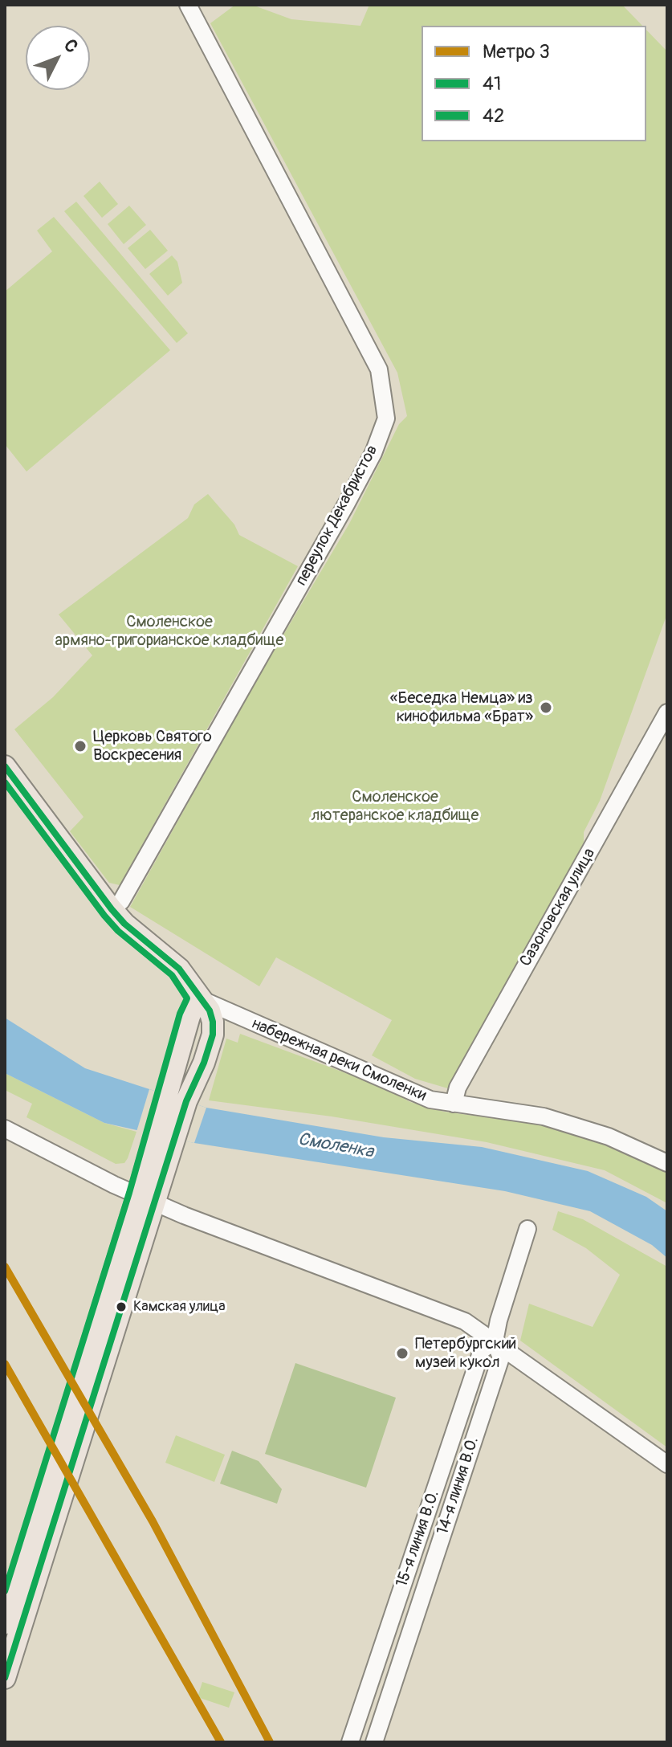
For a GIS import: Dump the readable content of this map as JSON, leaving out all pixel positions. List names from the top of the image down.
{
  "streets": {
    "street": [
      "переулок Декабристов",
      "Сазоновская улица",
      "набережная реки Смоленки",
      "14-я линия В.О.",
      "15-я линия В.О."
    ]
  },
  "crossings": [
    ["Сазоновская улица", "набережная реки Смоленки"],
    ["14-я линия В.О.", "15-я линия В.О."]
  ],
  "water": ["Смоленка"],
  "parks": ["Смоленское армяно-григорианское кладбище", "Смоленское лютеранское кладбище"],
  "places": [
    "«Беседка Немца» из кинофильма «Брат»",
    "Церковь Святого Воскресения",
    "Камская улица",
    "Петербургский музей кукол"
  ],
  "lines": ["transit line 41", "transit line 42", "metro line 3"],
  "legend": ["Метро 3", "41", "42"],
  "north": "top right"
}
